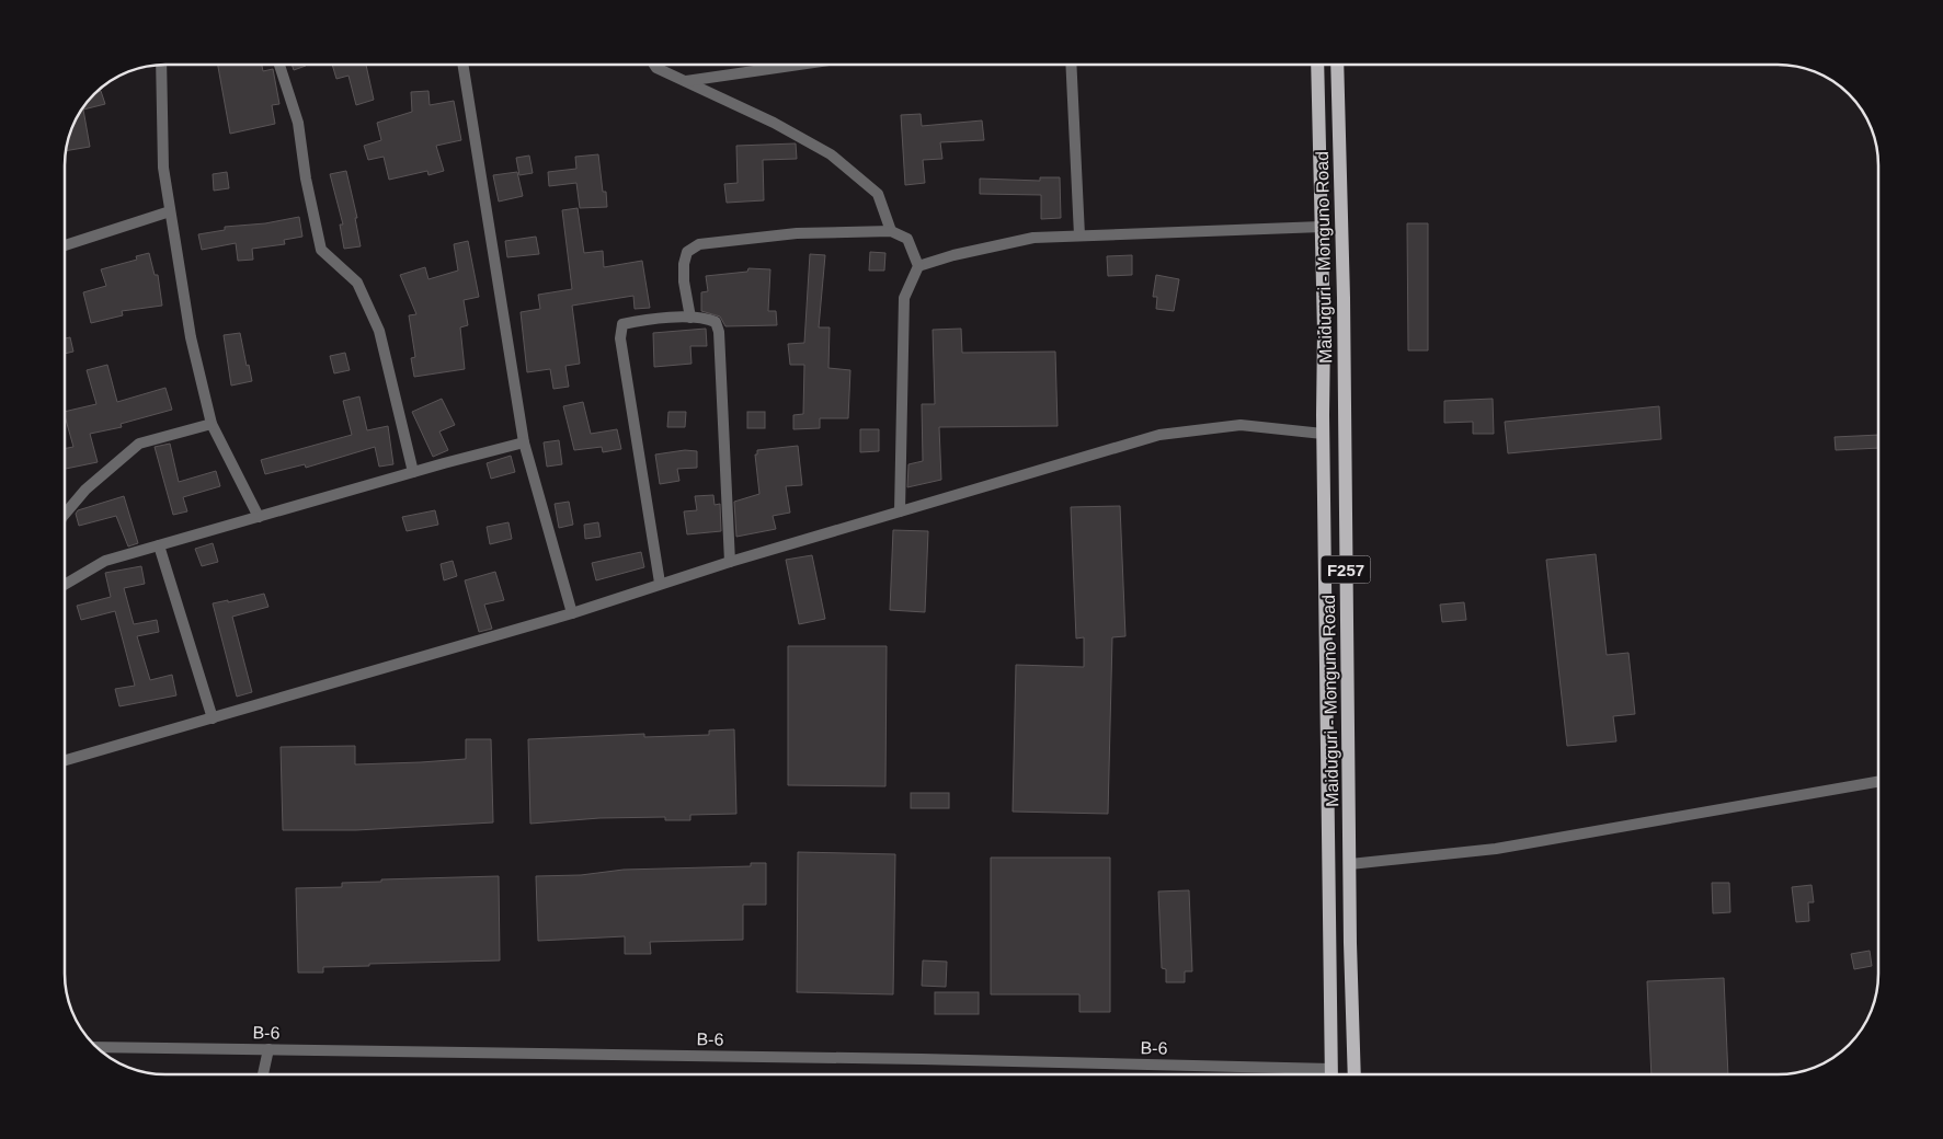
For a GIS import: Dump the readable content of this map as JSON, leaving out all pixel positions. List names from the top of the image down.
{
  "streets": {
    "main road": ["Maiduguri - Monguno Road", "F257"],
    "street": ["B-6"]
  },
  "crossings": [
    ["Maiduguri - Monguno Road", "B-6"]
  ]
}
